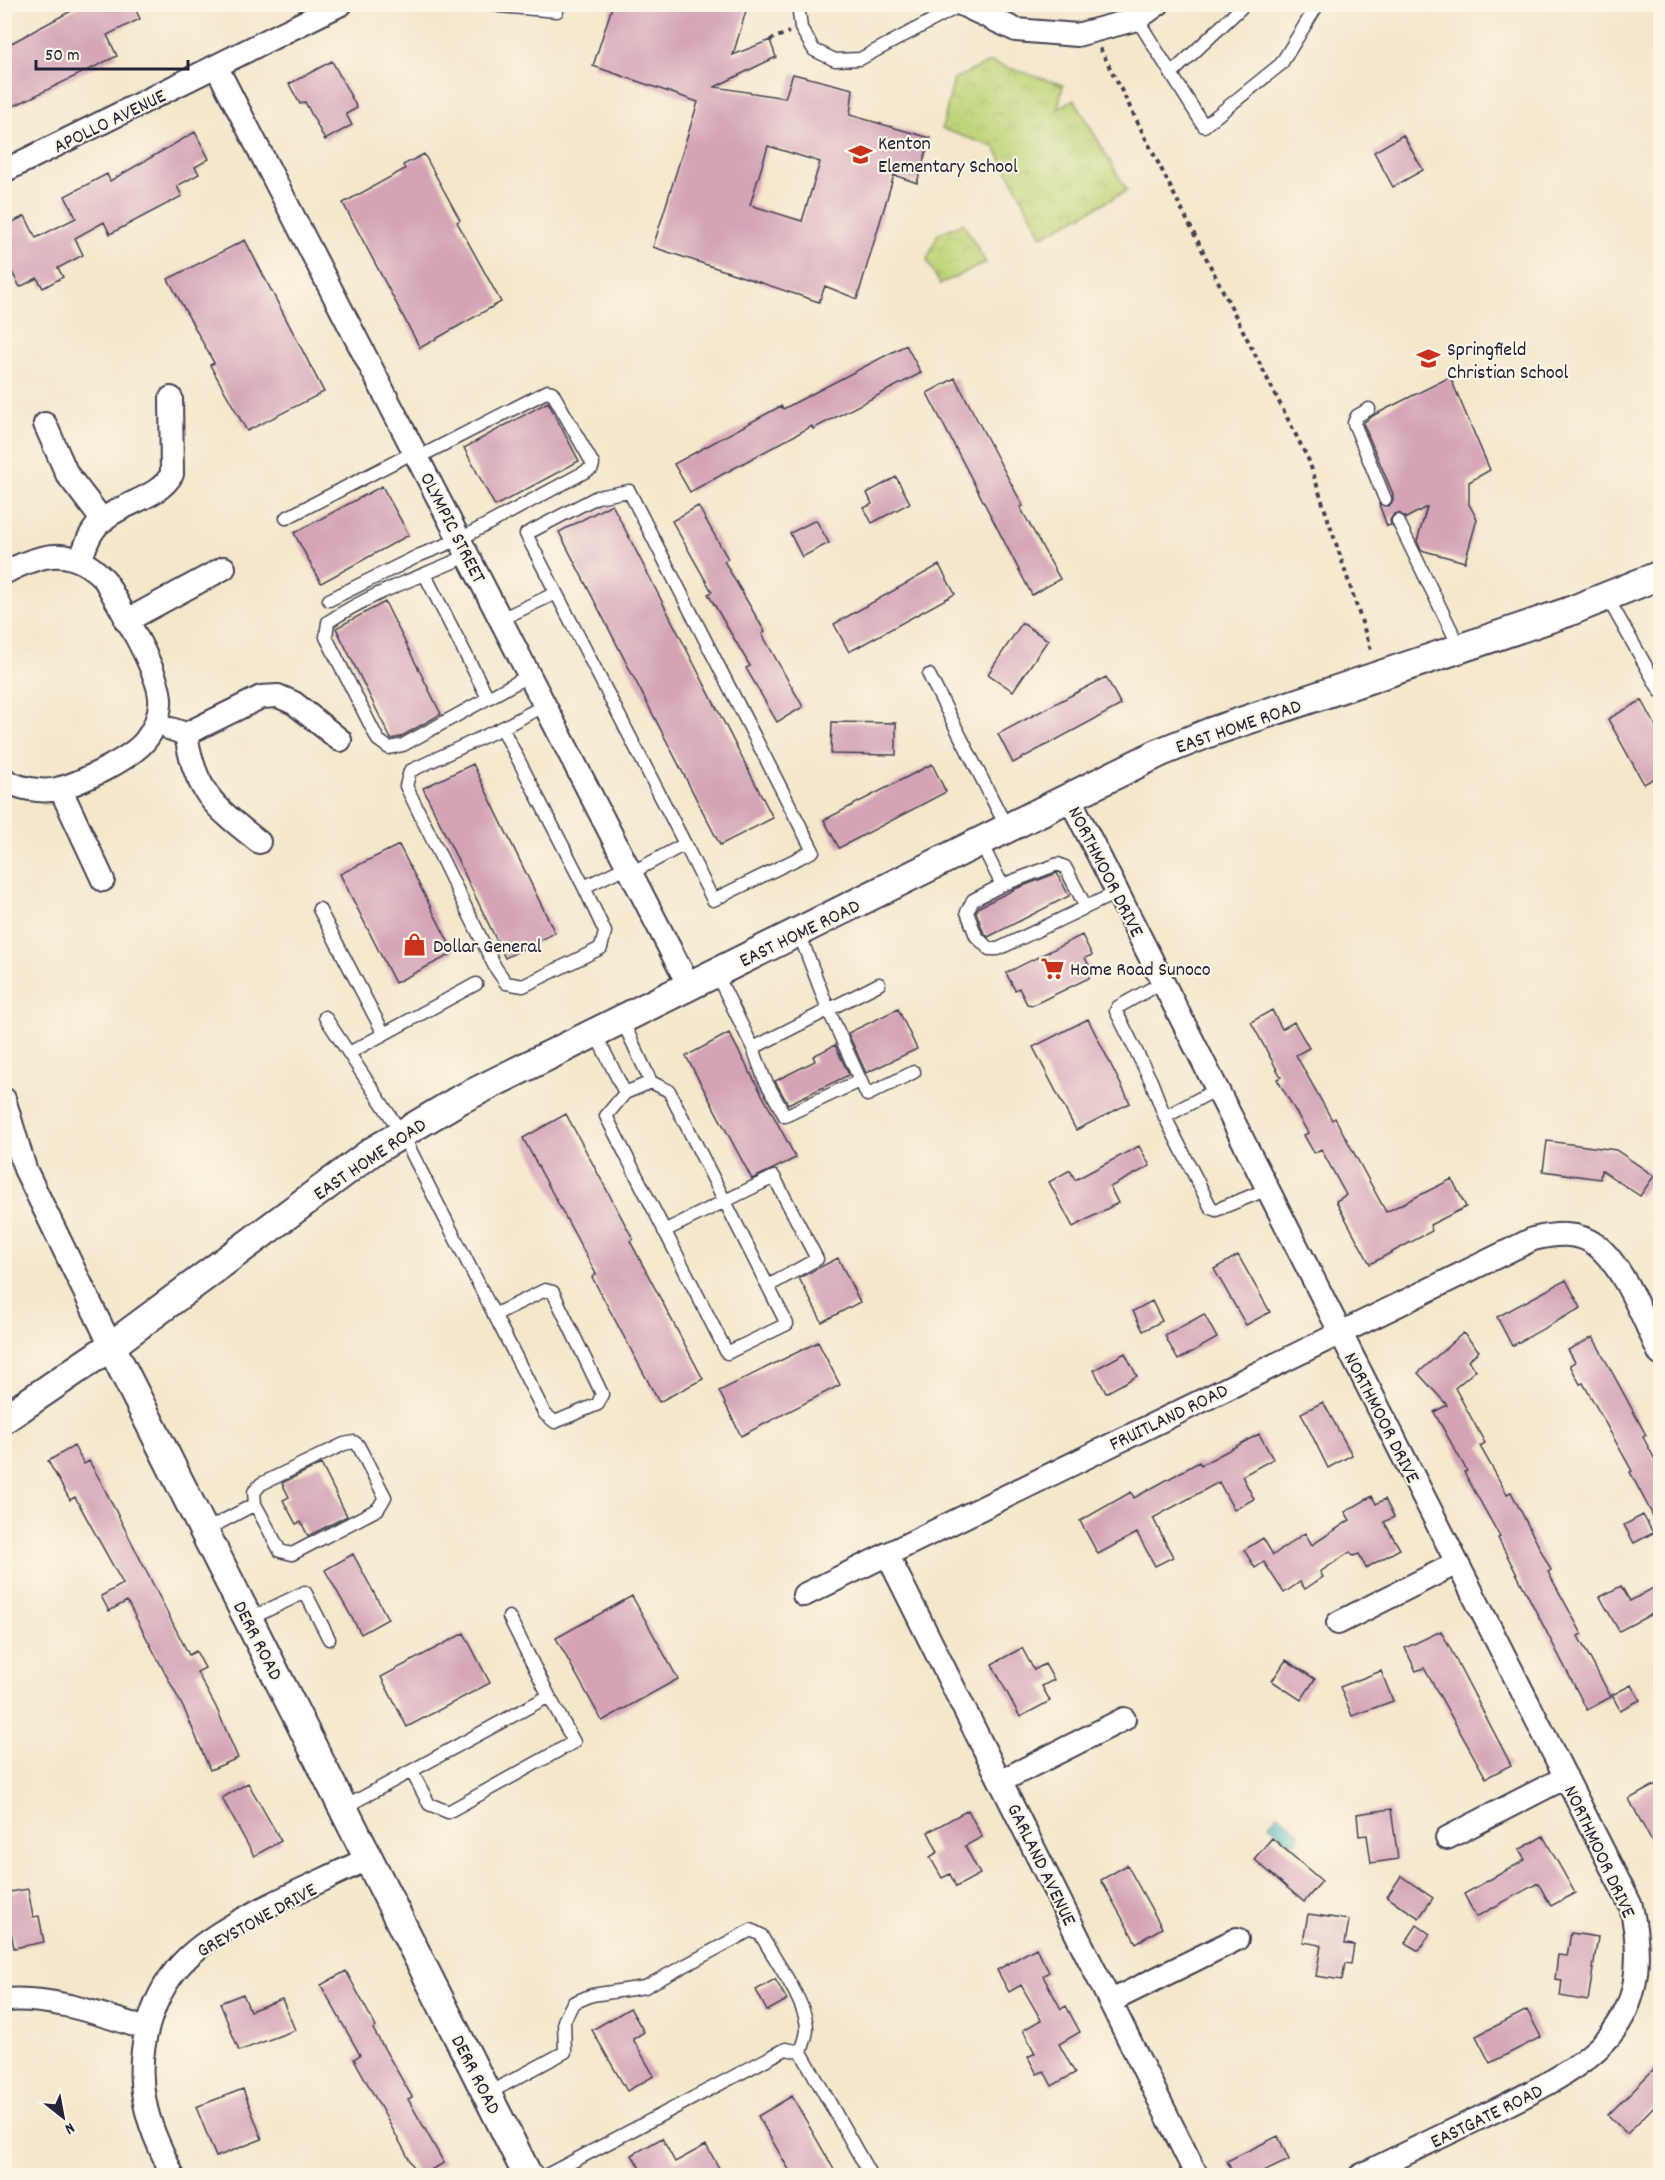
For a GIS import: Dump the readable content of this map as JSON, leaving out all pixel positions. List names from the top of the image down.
{
  "streets": {
    "street": [
      "APOLLO AVENUE",
      "OLYMPIC STREET",
      "EAST HOME ROAD",
      "NORTHMOOR DRIVE",
      "FRUITLAND ROAD",
      "DERR ROAD",
      "GARLAND AVENUE",
      "GREYSTONE DRIVE",
      "EASTGATE ROAD"
    ]
  },
  "crossings": [
    ["APOLLO AVENUE", "OLYMPIC STREET"],
    ["OLYMPIC STREET", "EAST HOME ROAD"],
    ["EAST HOME ROAD", "NORTHMOOR DRIVE"],
    ["EAST HOME ROAD", "DERR ROAD"],
    ["NORTHMOOR DRIVE", "FRUITLAND ROAD"],
    ["NORTHMOOR DRIVE", "EASTGATE ROAD"],
    ["FRUITLAND ROAD", "GARLAND AVENUE"],
    ["DERR ROAD", "GREYSTONE DRIVE"]
  ],
  "places": {
    "school or university": ["Kenton Elementary School", "Springfield Christian School"],
    "shop": ["Dollar General"],
    "supermarket": ["Home Road Sunoco"]
  },
  "scale_bar": "50 m",
  "north": "bottom right"
}
